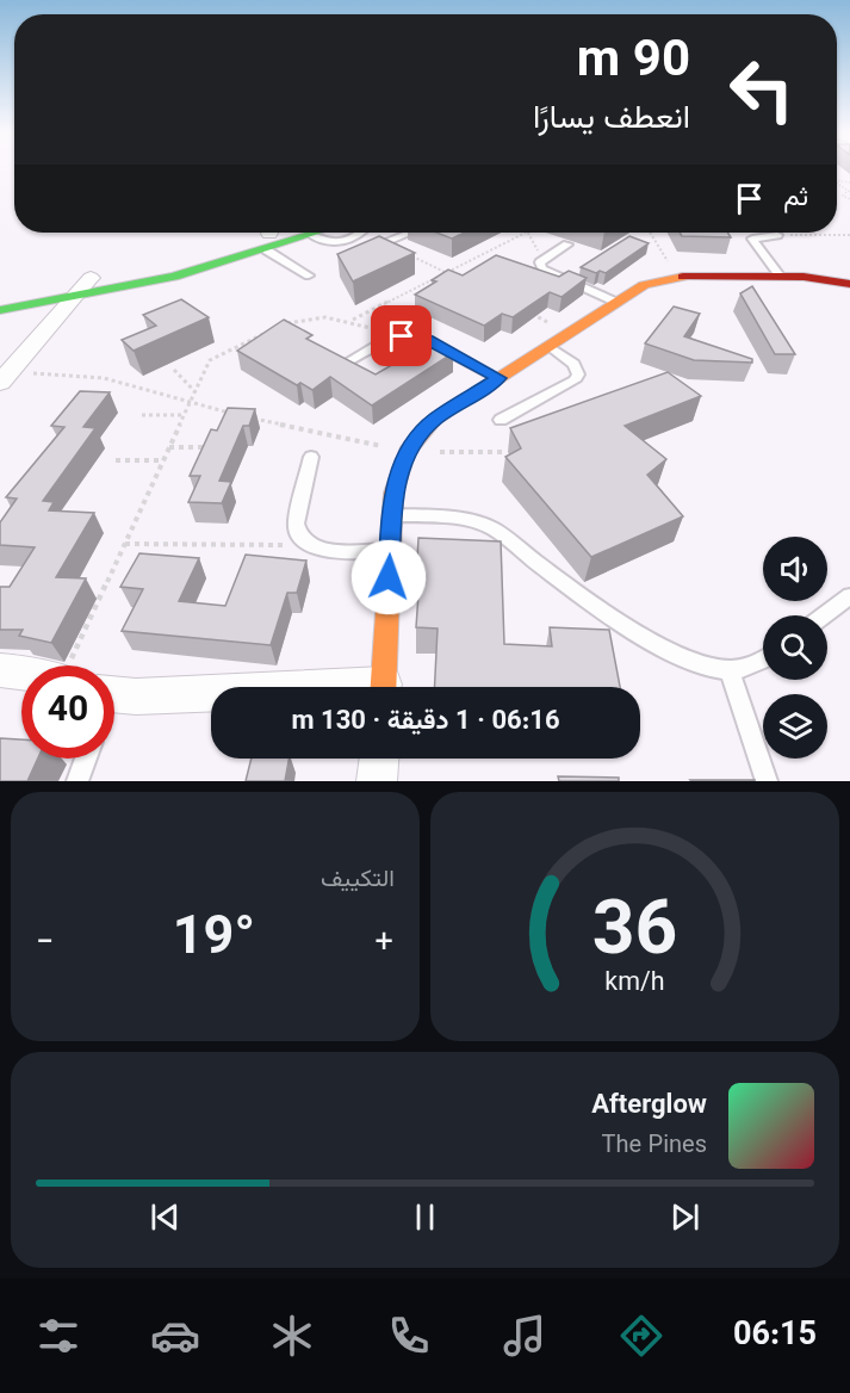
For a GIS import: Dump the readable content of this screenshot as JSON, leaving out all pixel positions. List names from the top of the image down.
{
  "page": {
    "turn": ["90 m", "انعطف يسارًا"],
    "then": "ثم",
    "limit": "40",
    "trip": "06:16 · 1 دقيقة · 130 m",
    "tile": "التكييف",
    "heat": ["−", "19°", "+"],
    "song": ["Afterglow", "The Pines"],
    "tabs": "06:15",
    "gauge": ["36", "km/h"]
  }
}
